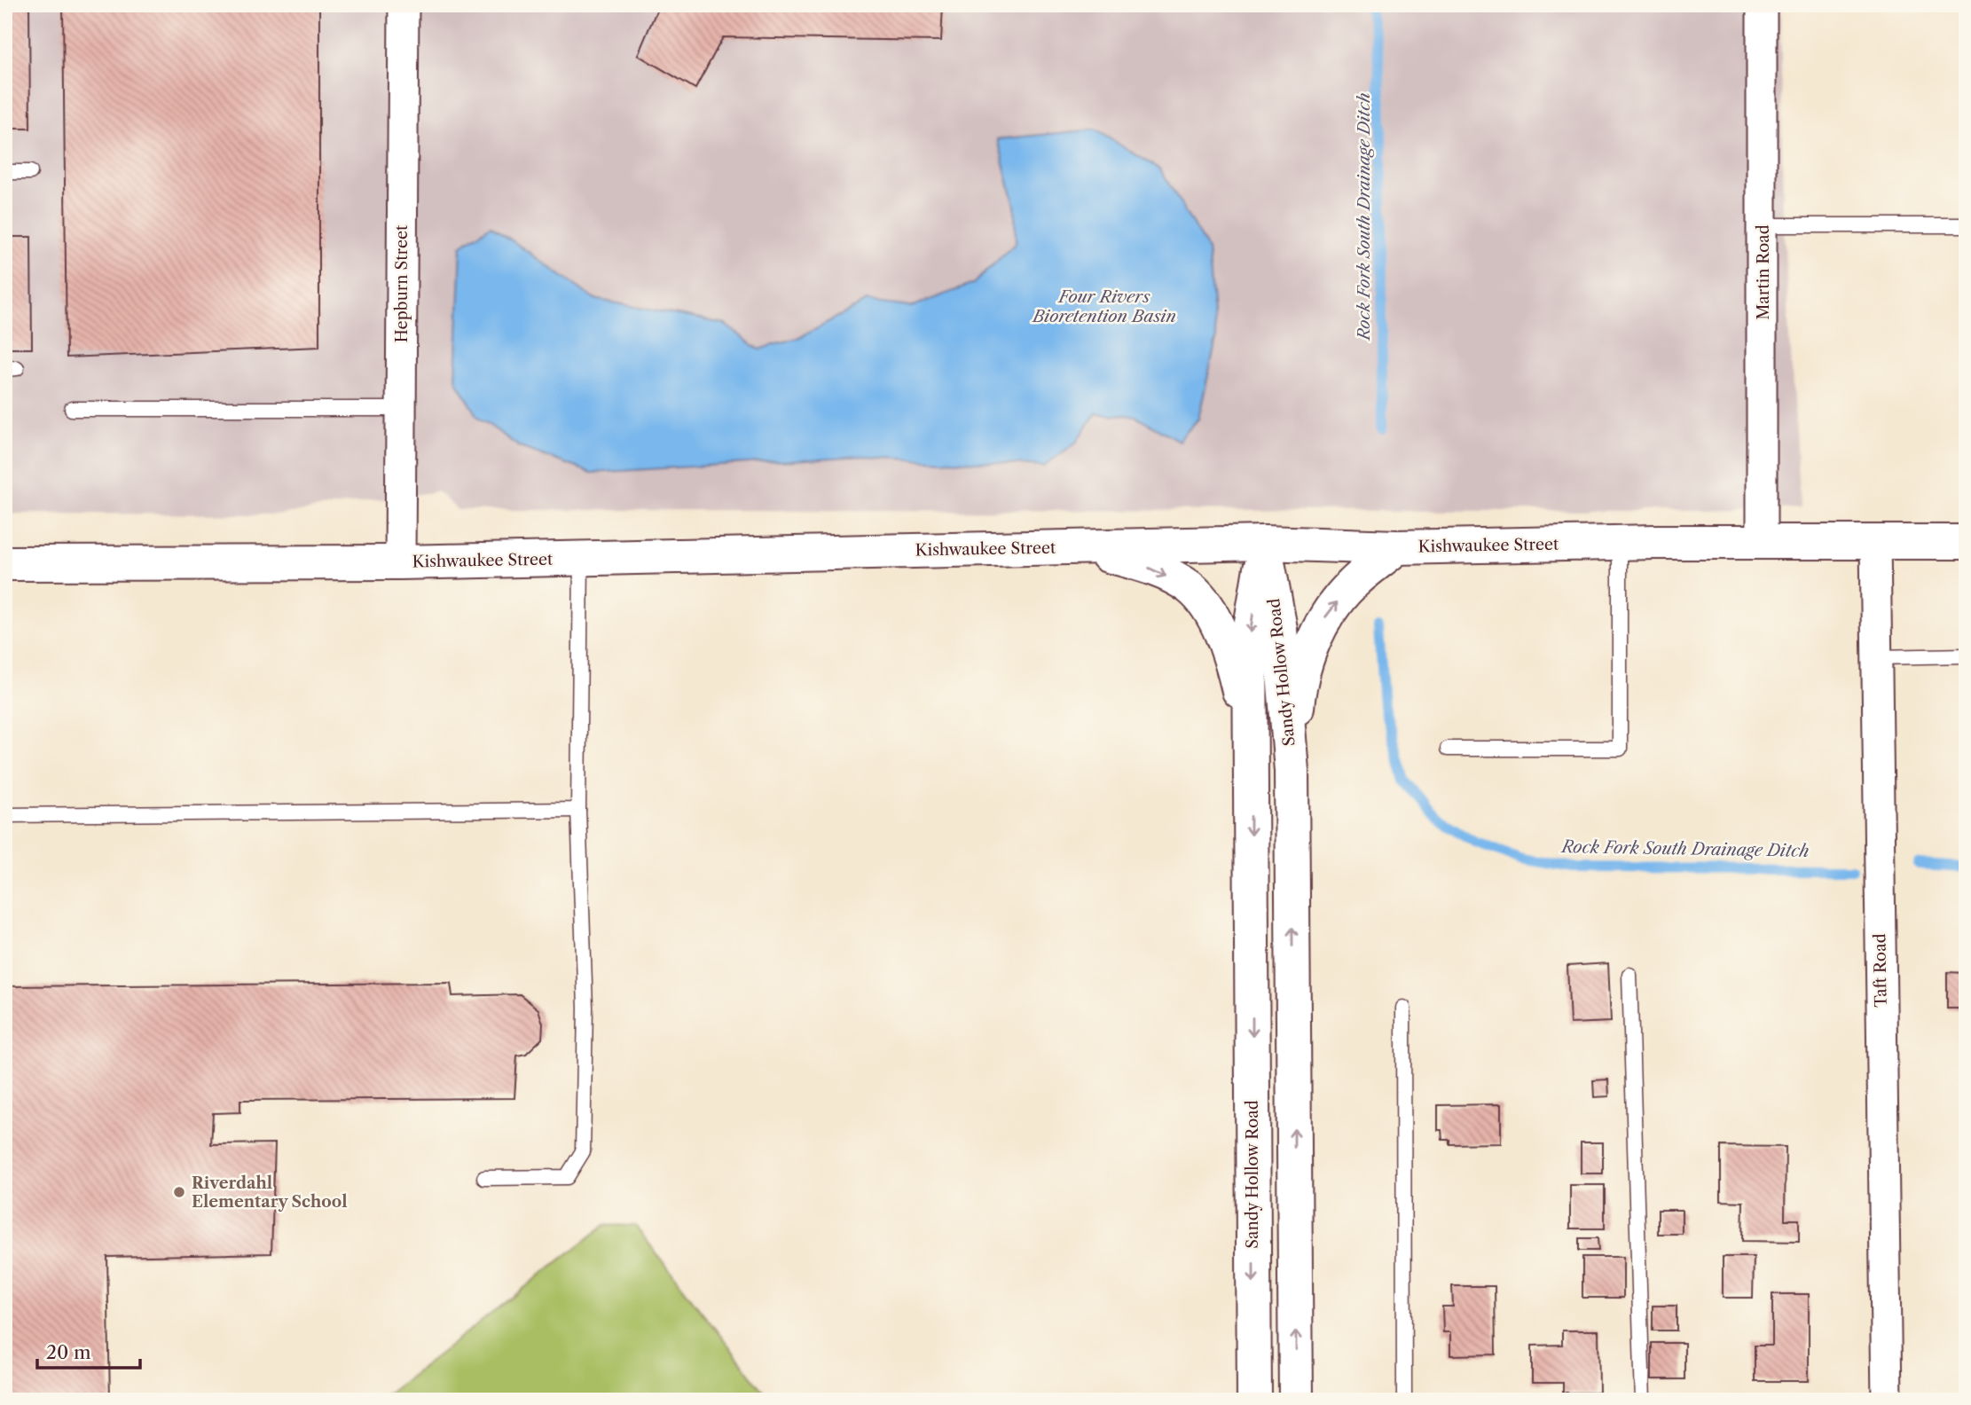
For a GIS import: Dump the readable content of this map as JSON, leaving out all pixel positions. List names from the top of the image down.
{
  "streets": {
    "street": [
      "Martin Road",
      "Hepburn Street",
      "Kishwaukee Street",
      "Sandy Hollow Road",
      "Taft Road"
    ]
  },
  "crossings": [
    ["Martin Road", "Kishwaukee Street"],
    ["Hepburn Street", "Kishwaukee Street"],
    ["Kishwaukee Street", "Sandy Hollow Road"],
    ["Kishwaukee Street", "Taft Road"]
  ],
  "water": ["Rock Fork South Drainage Ditch", "Four Rivers Bioretention Basin"],
  "places": ["Riverdahl Elementary School"],
  "scale_bar": "20 m"
}
